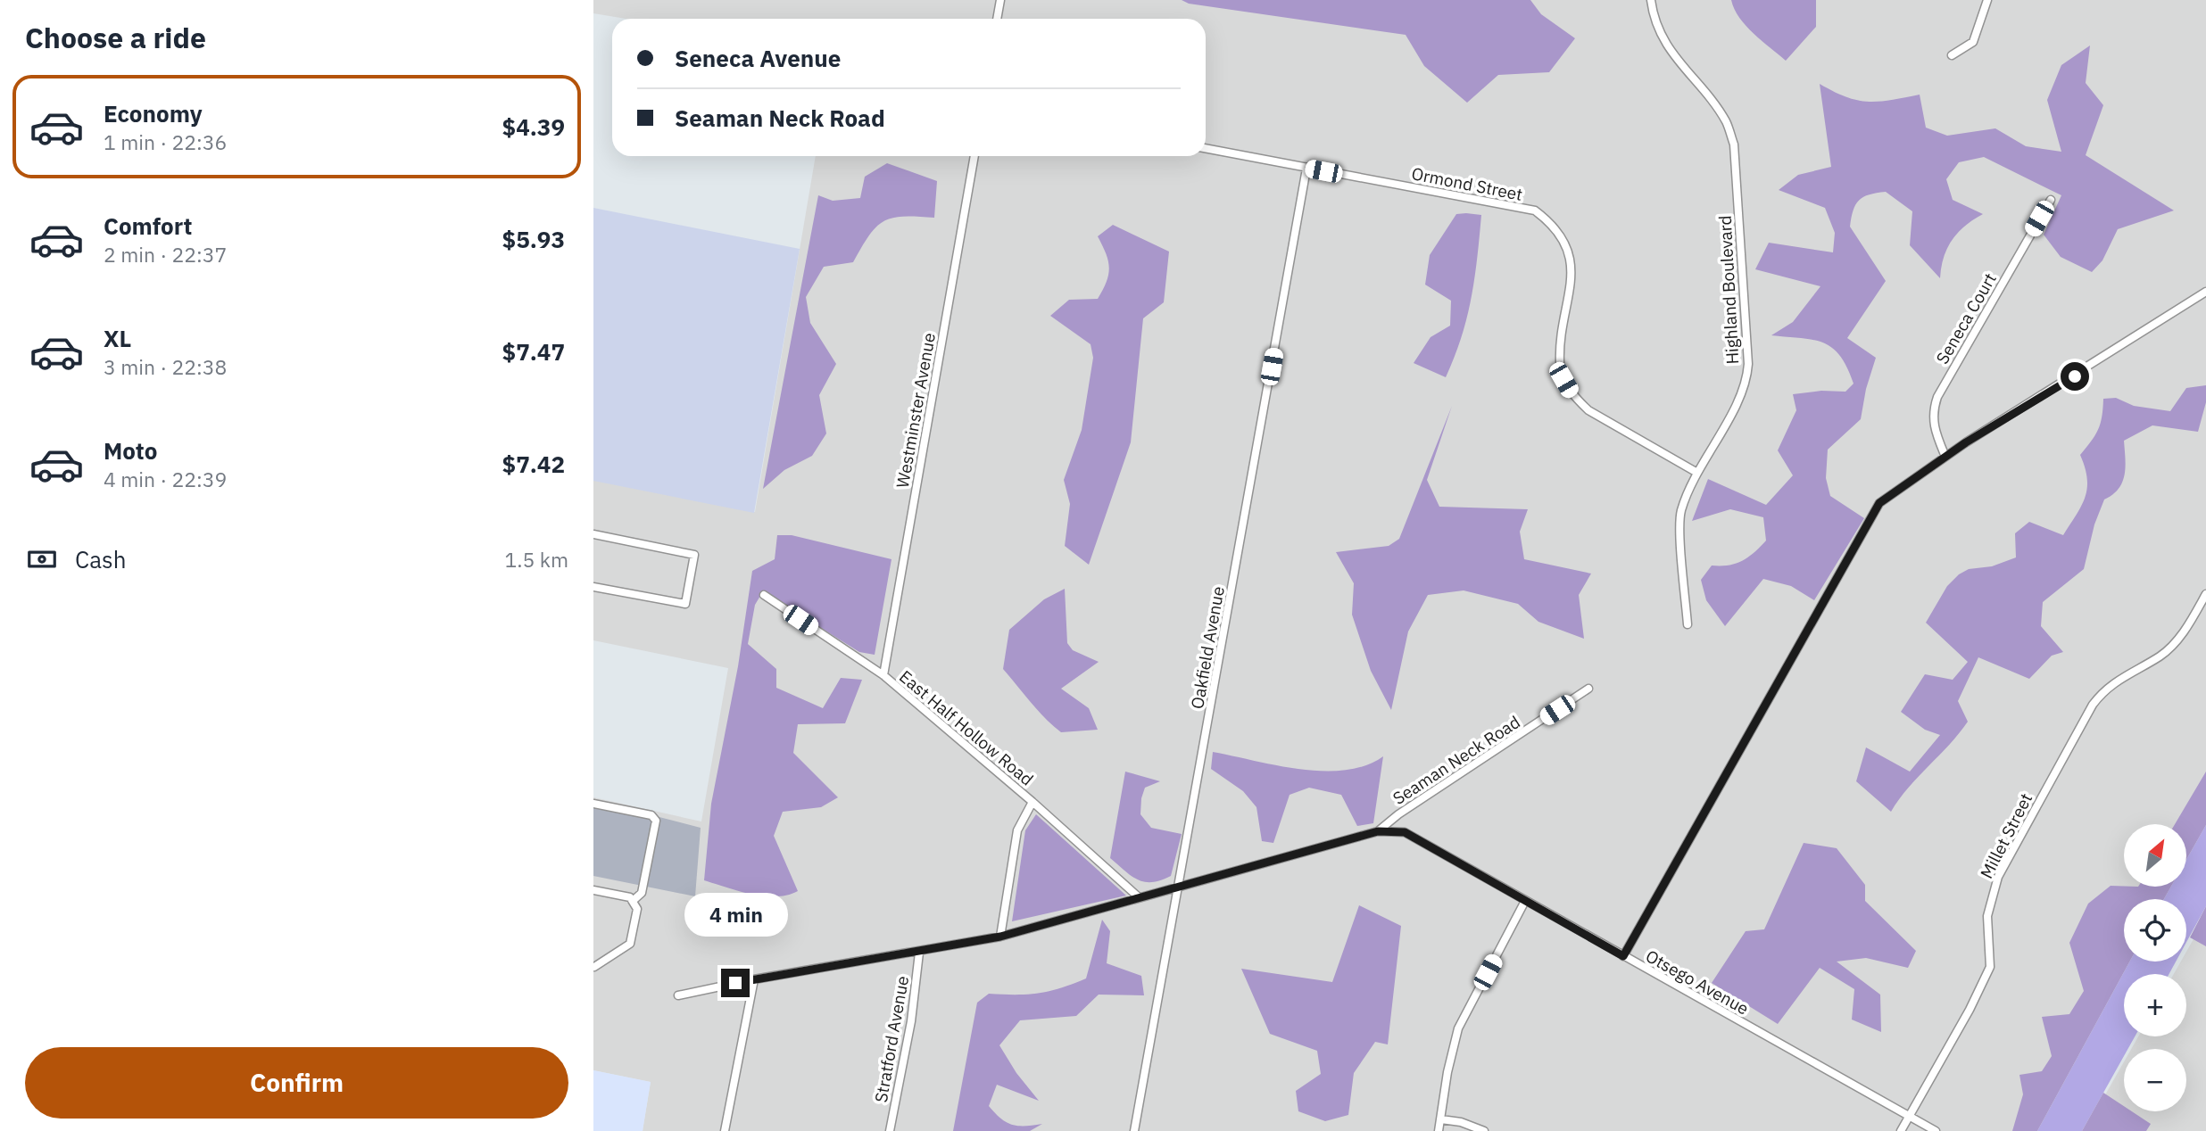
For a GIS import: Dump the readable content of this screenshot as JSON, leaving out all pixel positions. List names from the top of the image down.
{
  "streets": {
    "street": [
      "Ormond Street",
      "Highland Boulevard",
      "Seneca Court",
      "Westminster Avenue",
      "Oakfield Avenue",
      "East Half Hollow Road",
      "Seaman Neck Road",
      "Millet Street",
      "Otsego Avenue",
      "Stratford Avenue"
    ]
  },
  "crossings": [
    ["Ormond Street", "Highland Boulevard"],
    ["Ormond Street", "Oakfield Avenue"],
    ["Westminster Avenue", "East Half Hollow Road"],
    ["Oakfield Avenue", "Seaman Neck Road"],
    ["East Half Hollow Road", "Seaman Neck Road"],
    ["Seaman Neck Road", "Otsego Avenue"],
    ["Seaman Neck Road", "Stratford Avenue"],
    ["Millet Street", "Otsego Avenue"]
  ],
  "north": "top right",
  "page": {
    "heading": "Choose a ride",
    "banner": ["Seneca Avenue", "Seaman Neck Road"],
    "list": [
      {
        "name": "Economy",
        "note": "1 min · 22:36",
        "value": "$4.39"
      },
      {
        "name": "Comfort",
        "note": "2 min · 22:37",
        "value": "$5.93"
      },
      {
        "name": "XL",
        "note": "3 min · 22:38",
        "value": "$7.47"
      },
      {
        "name": "Moto",
        "note": "4 min · 22:39",
        "value": "$7.42"
      }
    ],
    "pay": ["Cash", "1.5 km"],
    "map_buttons": ["+", "−"],
    "bubble": "4 min",
    "buttons": "Confirm"
  }
}
